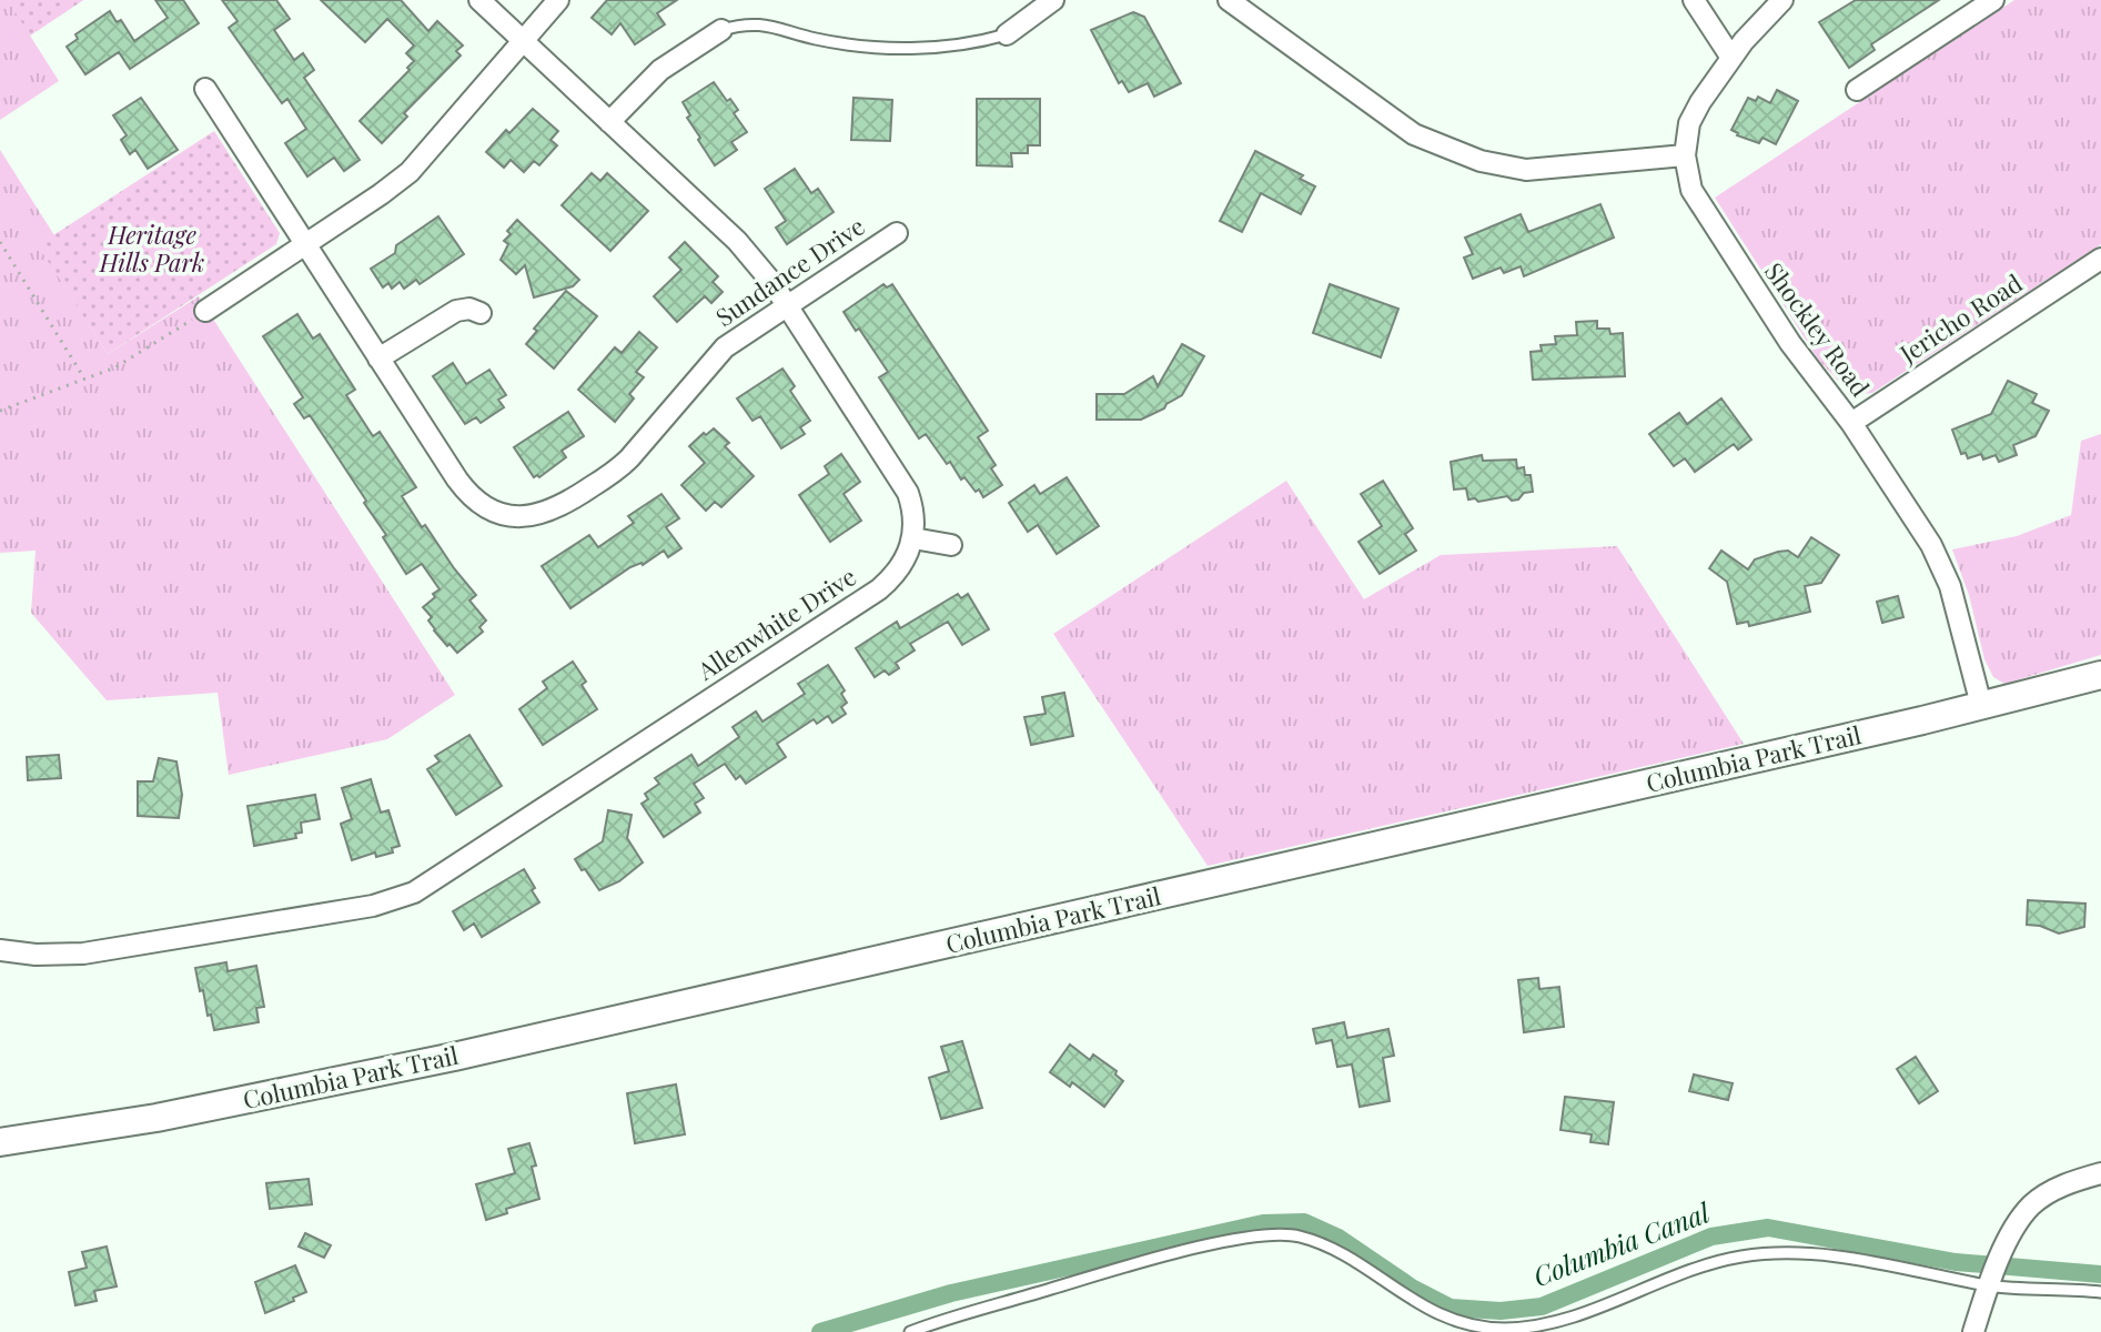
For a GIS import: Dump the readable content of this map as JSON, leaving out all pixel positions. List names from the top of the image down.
{
  "streets": {
    "main road": ["Columbia Park Trail"],
    "street": [
      "Sundance Drive",
      "Jericho Road",
      "Shockley Road",
      "Allenwhite Drive"
    ]
  },
  "crossings": [
    ["Jericho Road", "Shockley Road"],
    ["Shockley Road", "Columbia Park Trail"]
  ],
  "water": ["Columbia Canal"],
  "parks": ["Heritage Hills Park"]
}
